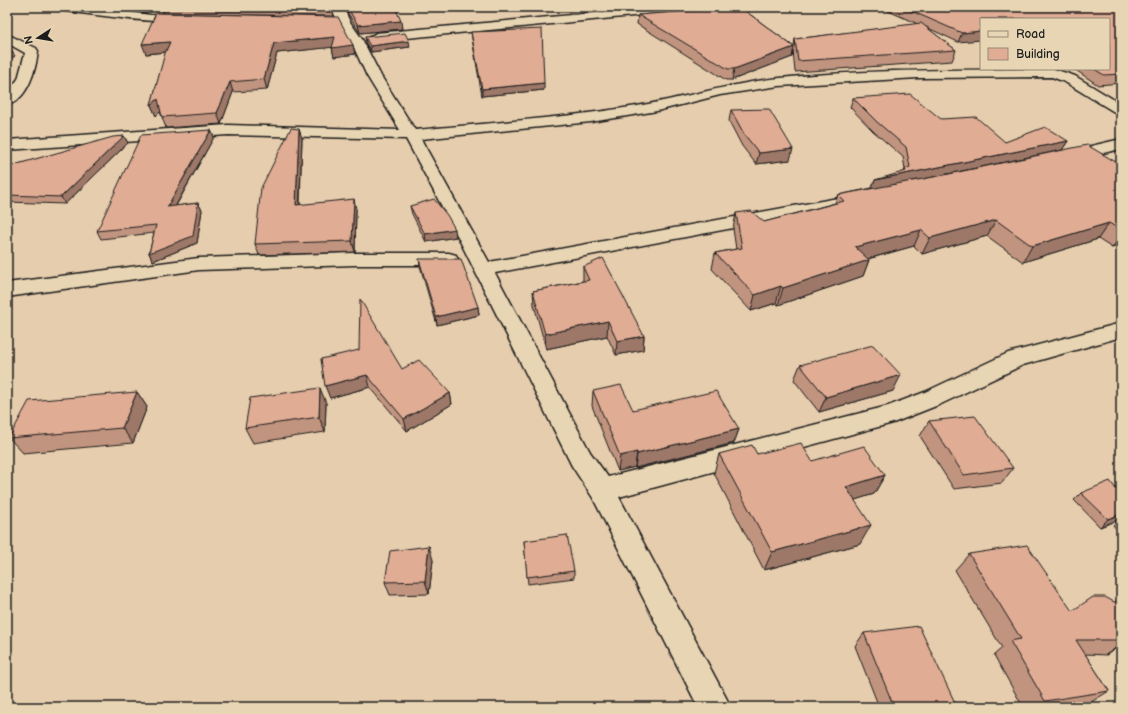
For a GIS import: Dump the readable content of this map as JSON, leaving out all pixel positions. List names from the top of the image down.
{
  "legend": ["Road", "Building"],
  "north": "left"
}
